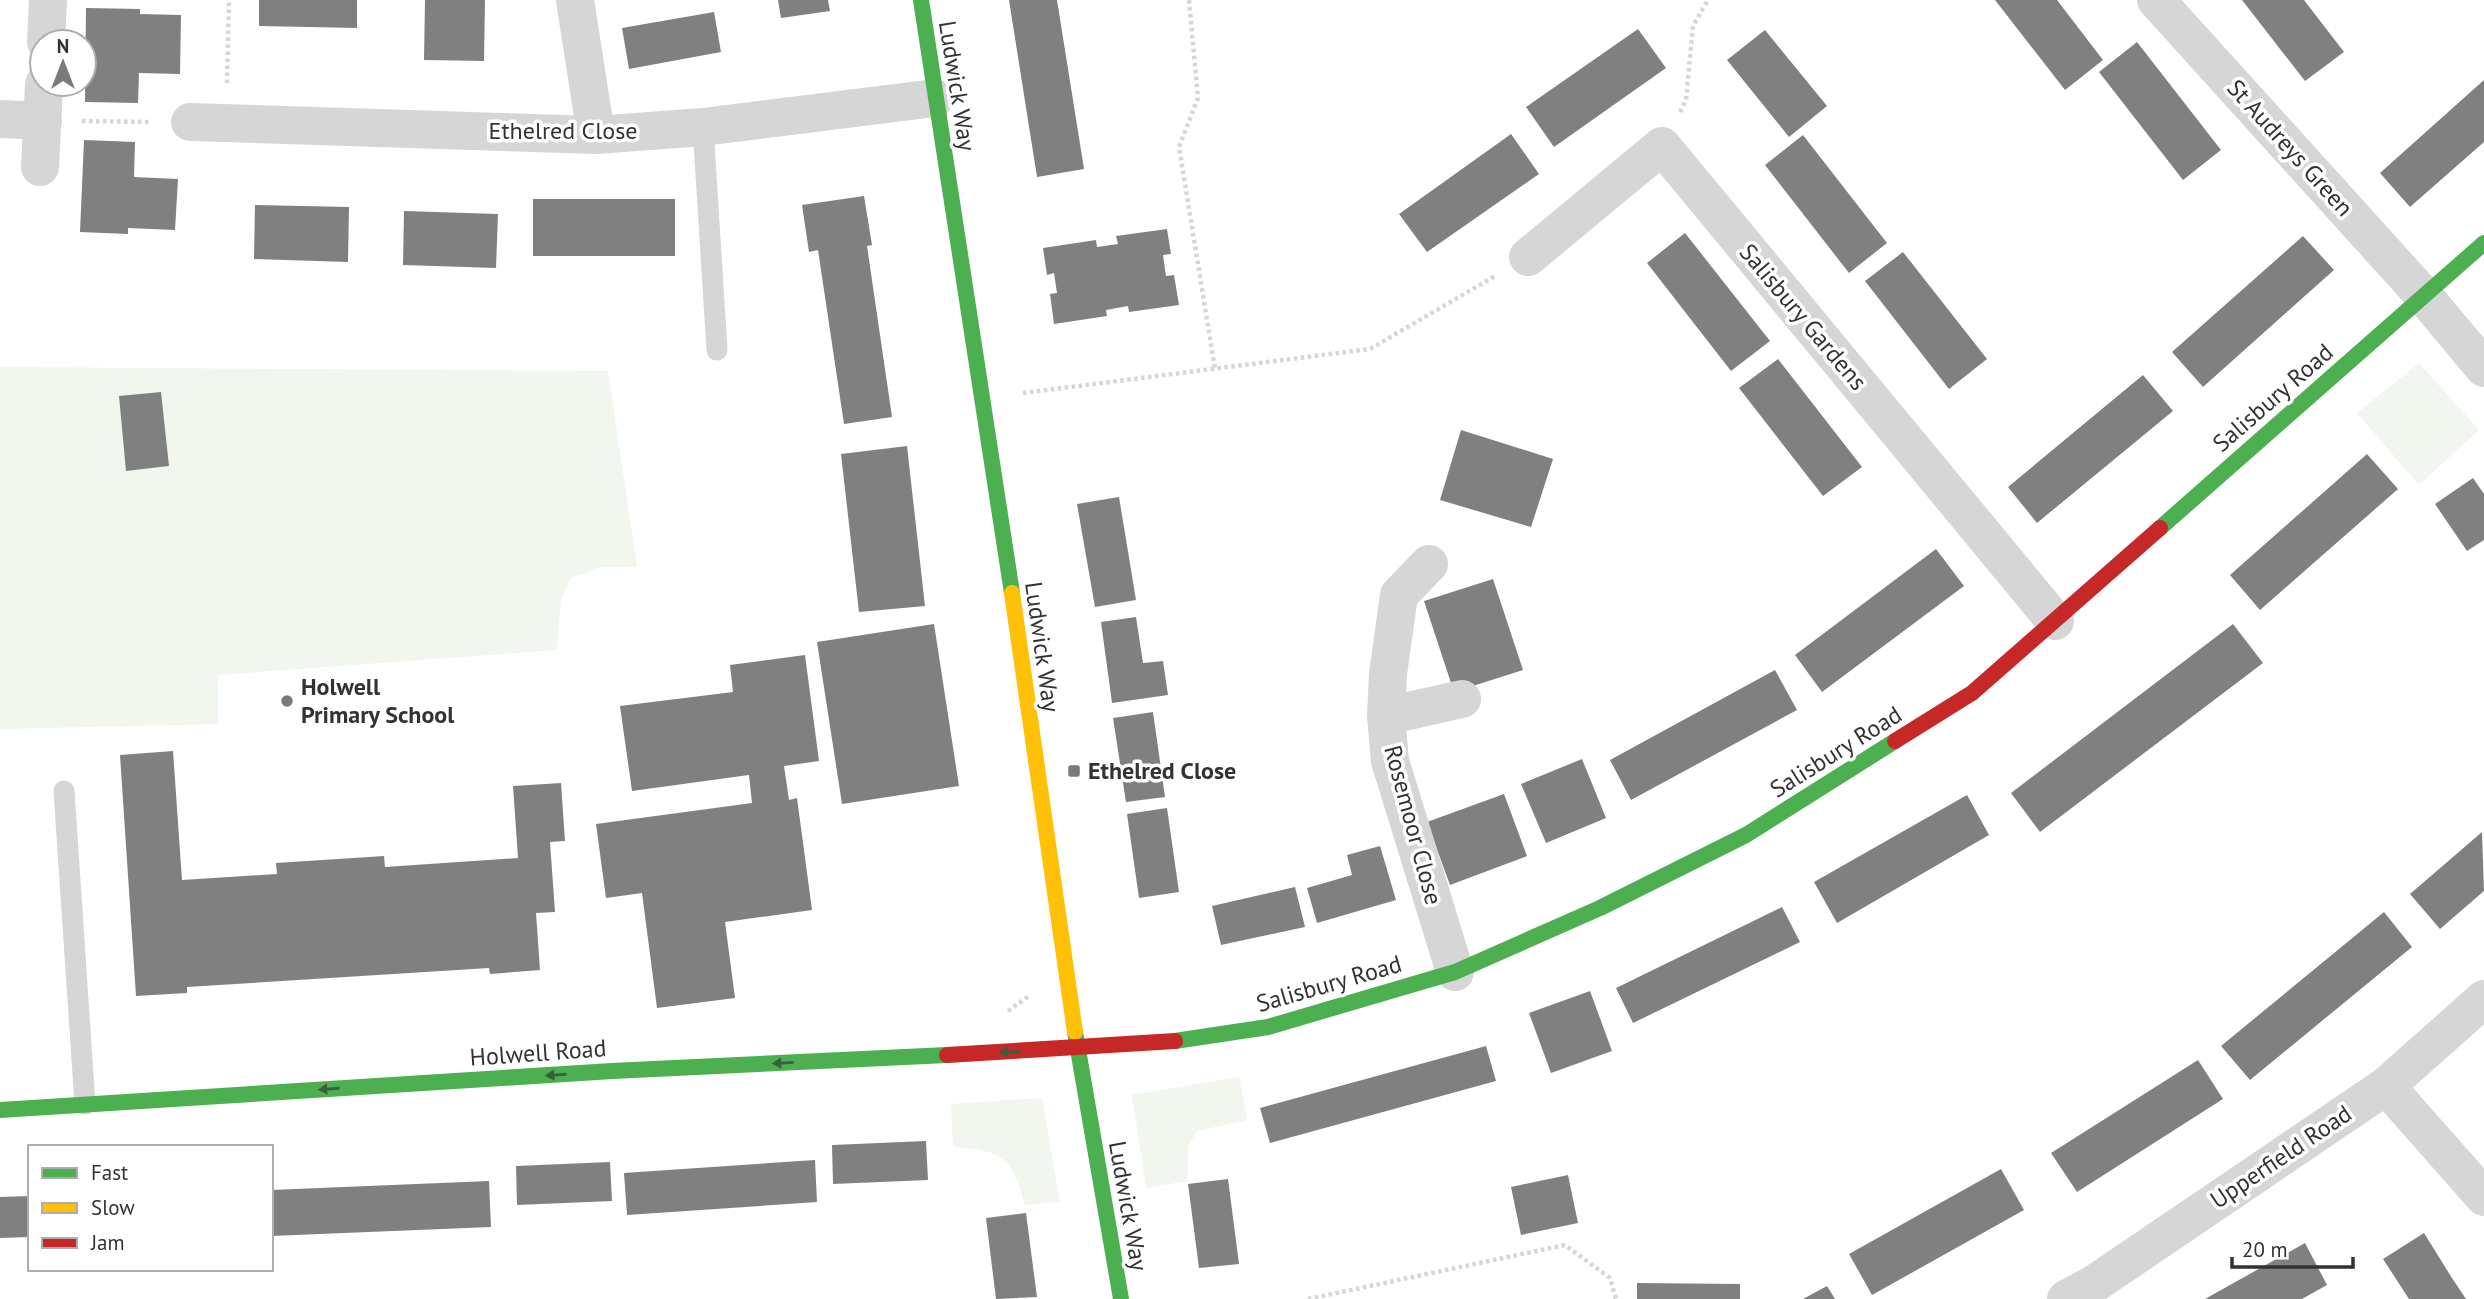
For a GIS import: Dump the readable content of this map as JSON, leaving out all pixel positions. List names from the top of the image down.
{
  "streets": {
    "street": [
      "Ludwick Way",
      "Ethelred Close",
      "St Audreys Green",
      "Salisbury Gardens",
      "Salisbury Road",
      "Rosemoor Close",
      "Holwell Road",
      "Upperfield Road"
    ]
  },
  "crossings": [
    ["Ludwick Way", "Ethelred Close"],
    ["Ludwick Way", "Salisbury Road"],
    ["Ludwick Way", "Holwell Road"],
    ["St Audreys Green", "Salisbury Road"],
    ["Salisbury Gardens", "Salisbury Road"],
    ["Salisbury Road", "Rosemoor Close"],
    ["Salisbury Road", "Holwell Road"]
  ],
  "one_way": ["Holwell Road"],
  "places": {
    "other": ["Holwell Primary School"],
    "transit": ["Ethelred Close"]
  },
  "legend": ["Fast", "Slow", "Jam"],
  "scale_bar": "20 m",
  "north": "top"
}
